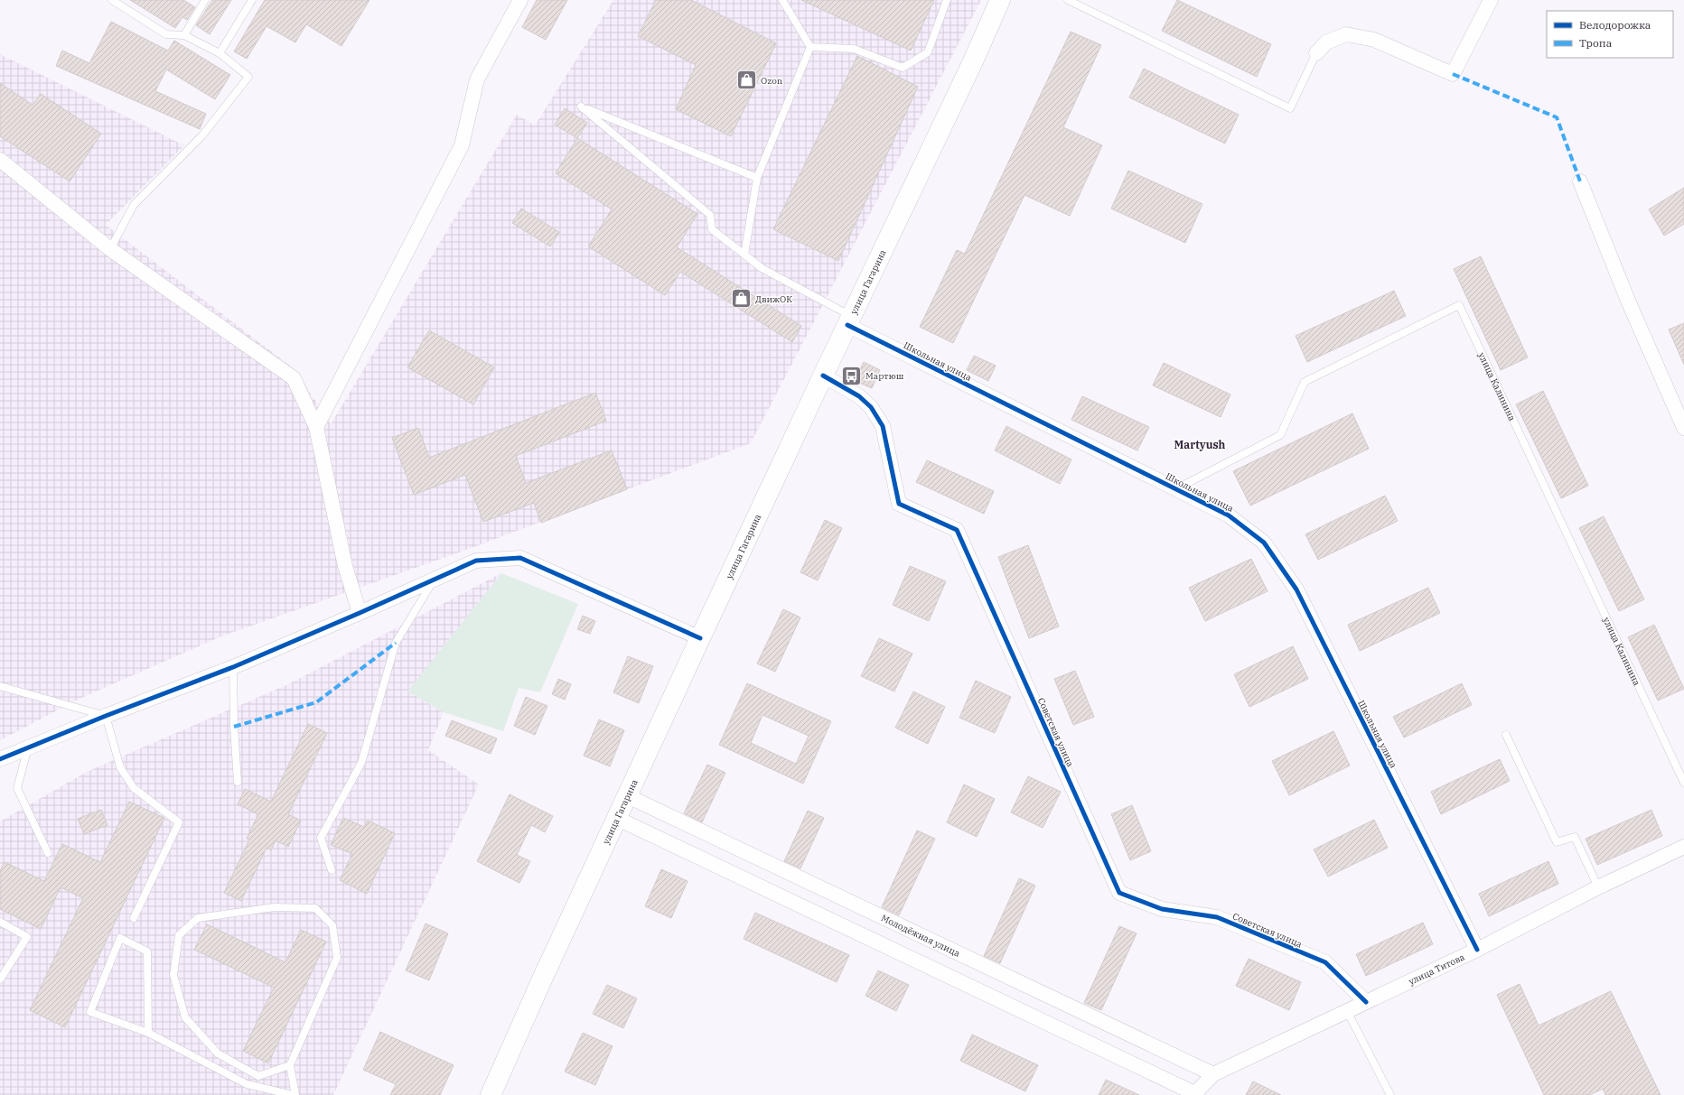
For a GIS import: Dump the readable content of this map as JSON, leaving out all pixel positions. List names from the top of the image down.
{
  "streets": {
    "main road": ["улица Гагарина"],
    "street": [
      "Школьная улица",
      "Советская улица",
      "Молодёжная улица",
      "улица Титова"
    ],
    "lane": ["улица Калинина"]
  },
  "crossings": [
    ["улица Гагарина", "Школьная улица"],
    ["улица Гагарина", "Советская улица"],
    ["улица Гагарина", "Молодёжная улица"],
    ["Школьная улица", "улица Калинина"],
    ["Школьная улица", "улица Титова"],
    ["Советская улица", "улица Титова"],
    ["Молодёжная улица", "улица Титова"]
  ],
  "districts": ["Martyush"],
  "places": {
    "shop": ["Ozon", "ДвижОК"],
    "bus stop": ["Мартюш"]
  },
  "legend": ["Велодорожка", "Тропа"]
}
